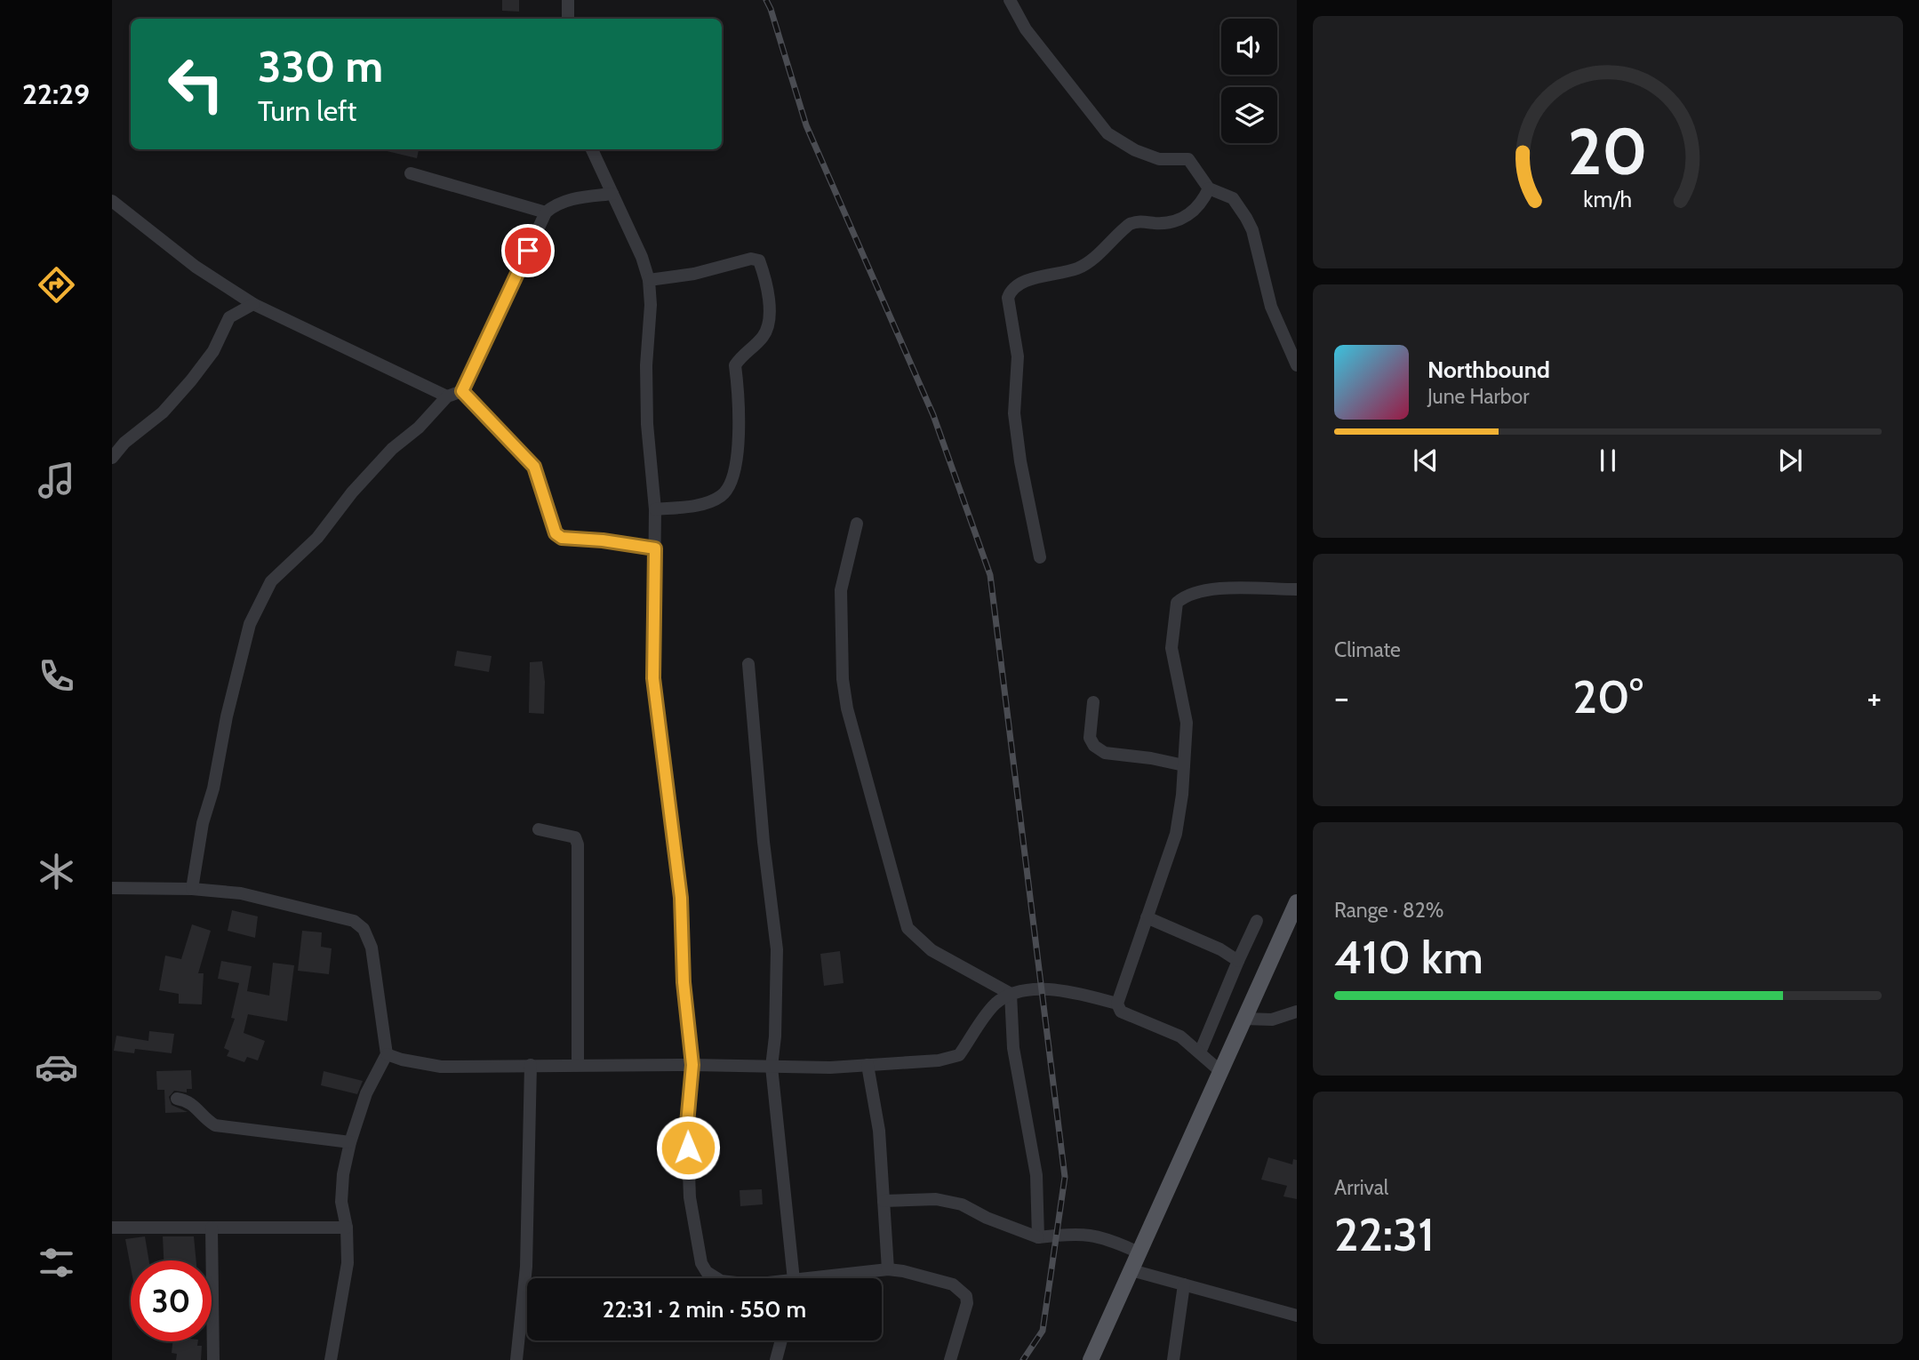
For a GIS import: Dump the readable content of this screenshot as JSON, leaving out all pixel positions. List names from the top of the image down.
{
  "page": {
    "tabs": "22:29",
    "turn": ["330 m", "Turn left"],
    "song": ["Northbound", "June Harbor"],
    "tile": [
      "Climate",
      ["Range · 82%", "410 km"],
      ["Arrival", "22:31"]
    ],
    "heat": ["−", "20°", "+"],
    "limit": "30",
    "trip": "22:31 · 2 min · 550 m",
    "gauge": ["20", "km/h"]
  }
}
